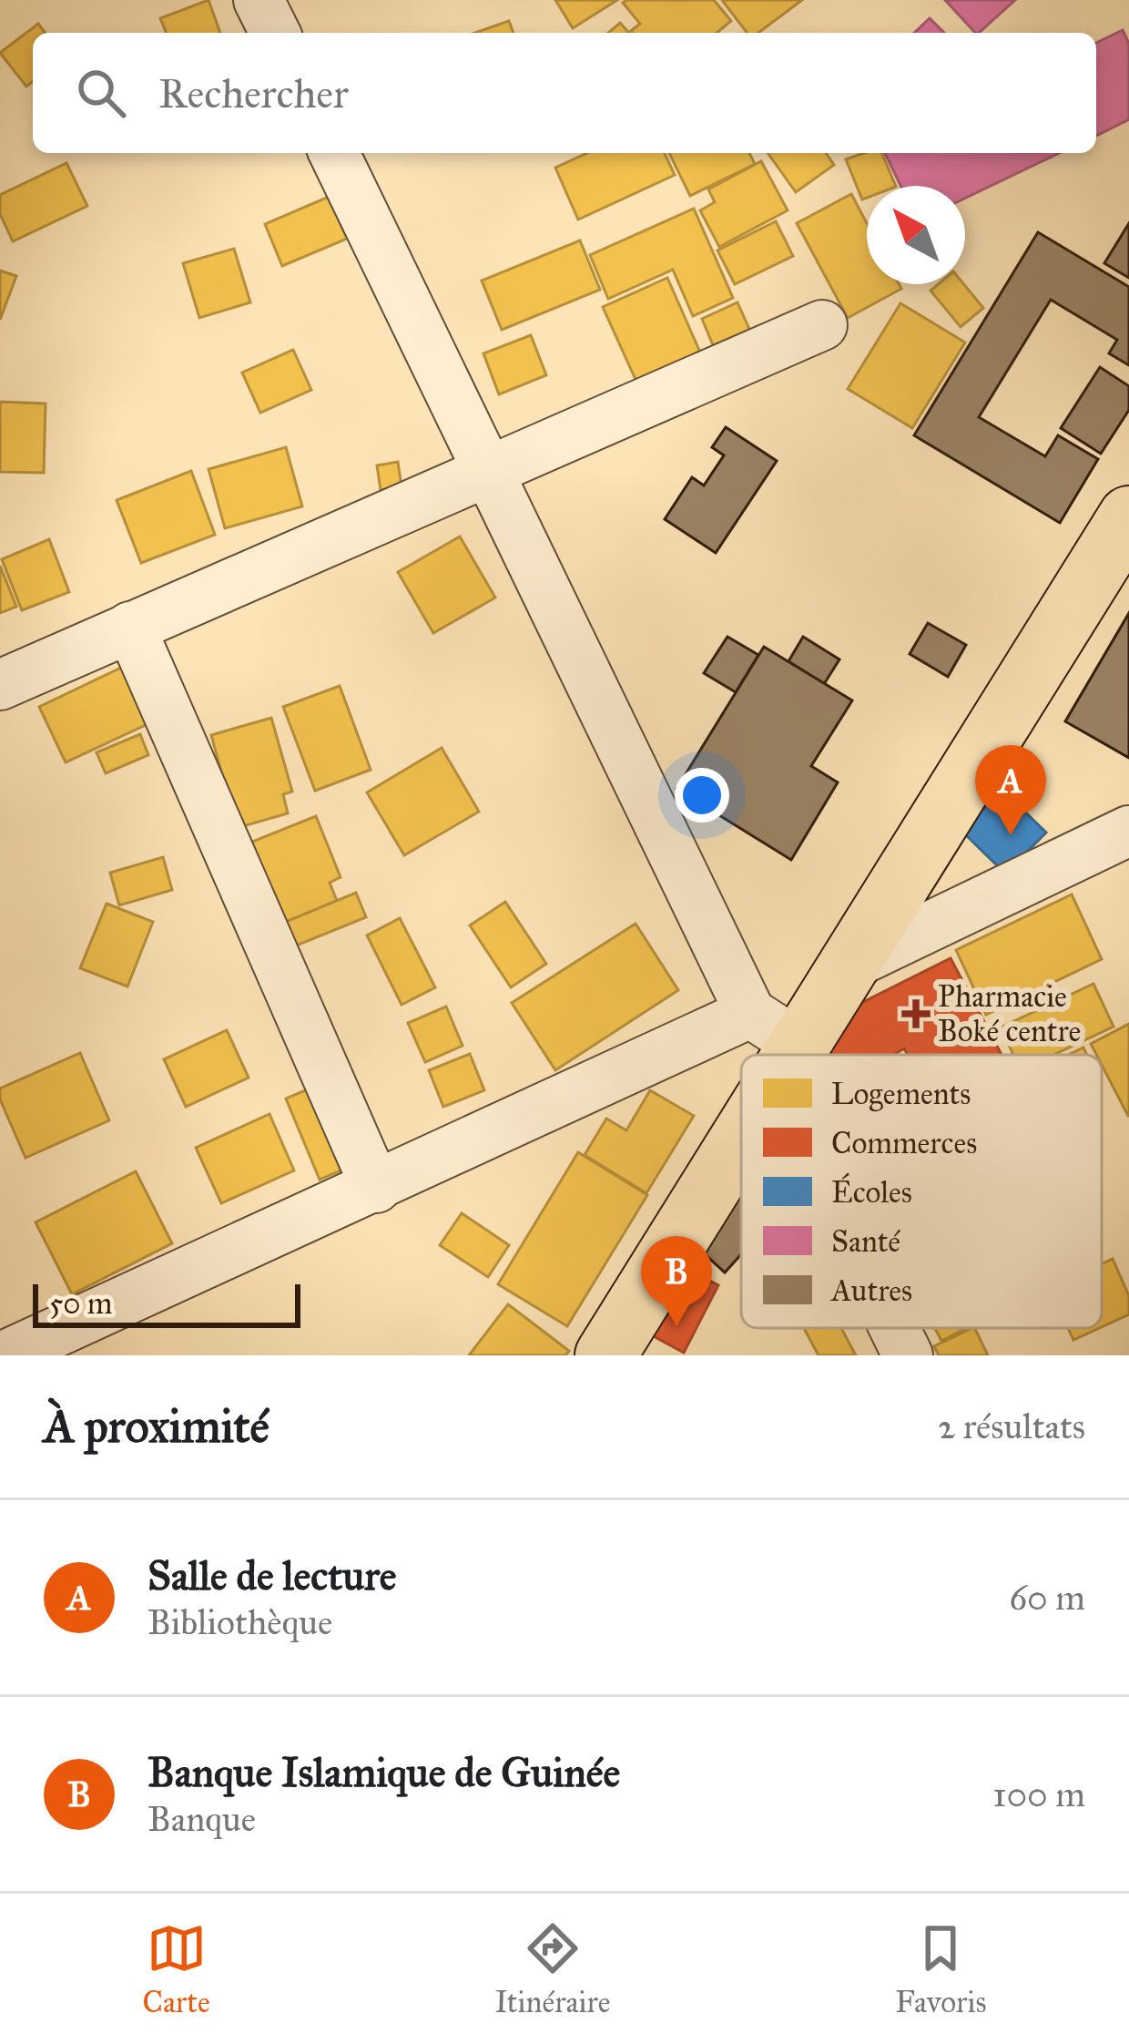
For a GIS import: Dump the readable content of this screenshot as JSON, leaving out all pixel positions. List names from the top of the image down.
{
  "places": {
    "health": ["Pharmacie Boké centre"]
  },
  "legend": [
    "Logements",
    "Commerces",
    "Écoles",
    "Santé",
    "Autres"
  ],
  "scale_bar": "50 m",
  "north": "top left",
  "page": {
    "search": "Rechercher",
    "pins": ["A", "B"],
    "scale": "50 m",
    "heading": ["À proximité", "2 résultats"],
    "list": [
      {
        "mark": "A",
        "name": "Salle de lecture",
        "note": "Bibliothèque",
        "value": "60 m"
      },
      {
        "mark": "B",
        "name": "Banque Islamique de Guinée",
        "note": "Banque",
        "value": "100 m"
      }
    ],
    "nav": ["Carte", "Itinéraire", "Favoris"]
  }
}
